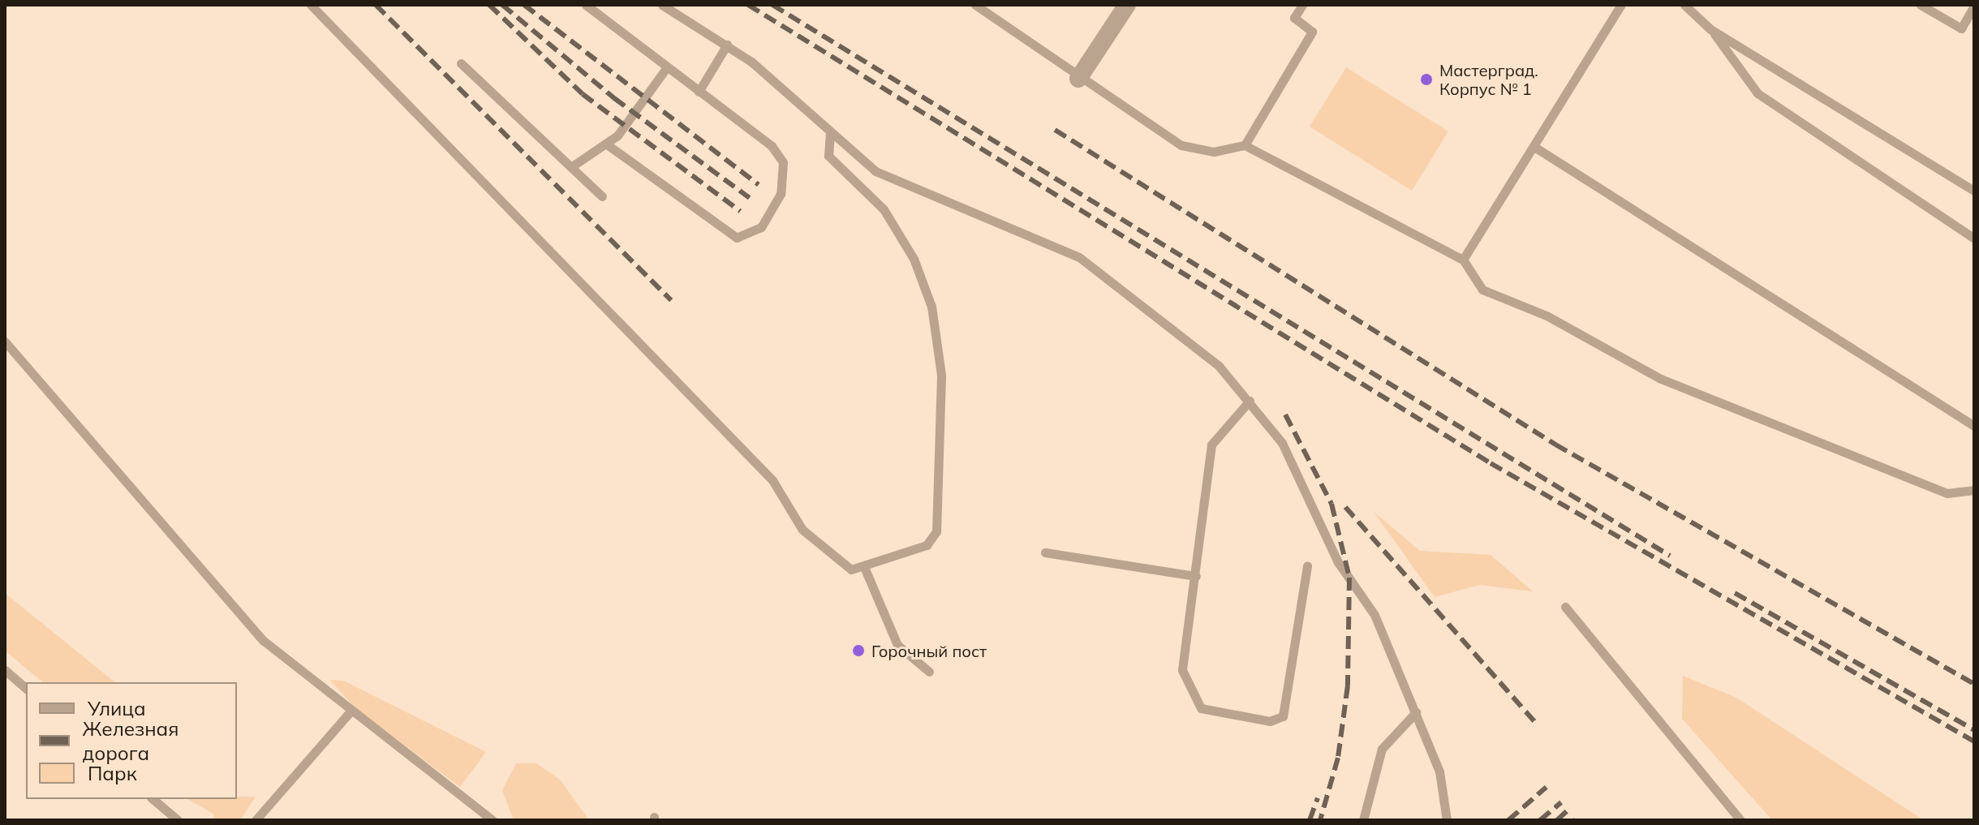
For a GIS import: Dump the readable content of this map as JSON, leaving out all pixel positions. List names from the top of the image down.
{
  "places": ["Мастерград. Корпус № 1", "Горочный пост"],
  "legend": ["Улица", "Железная дорога", "Парк"]
}
